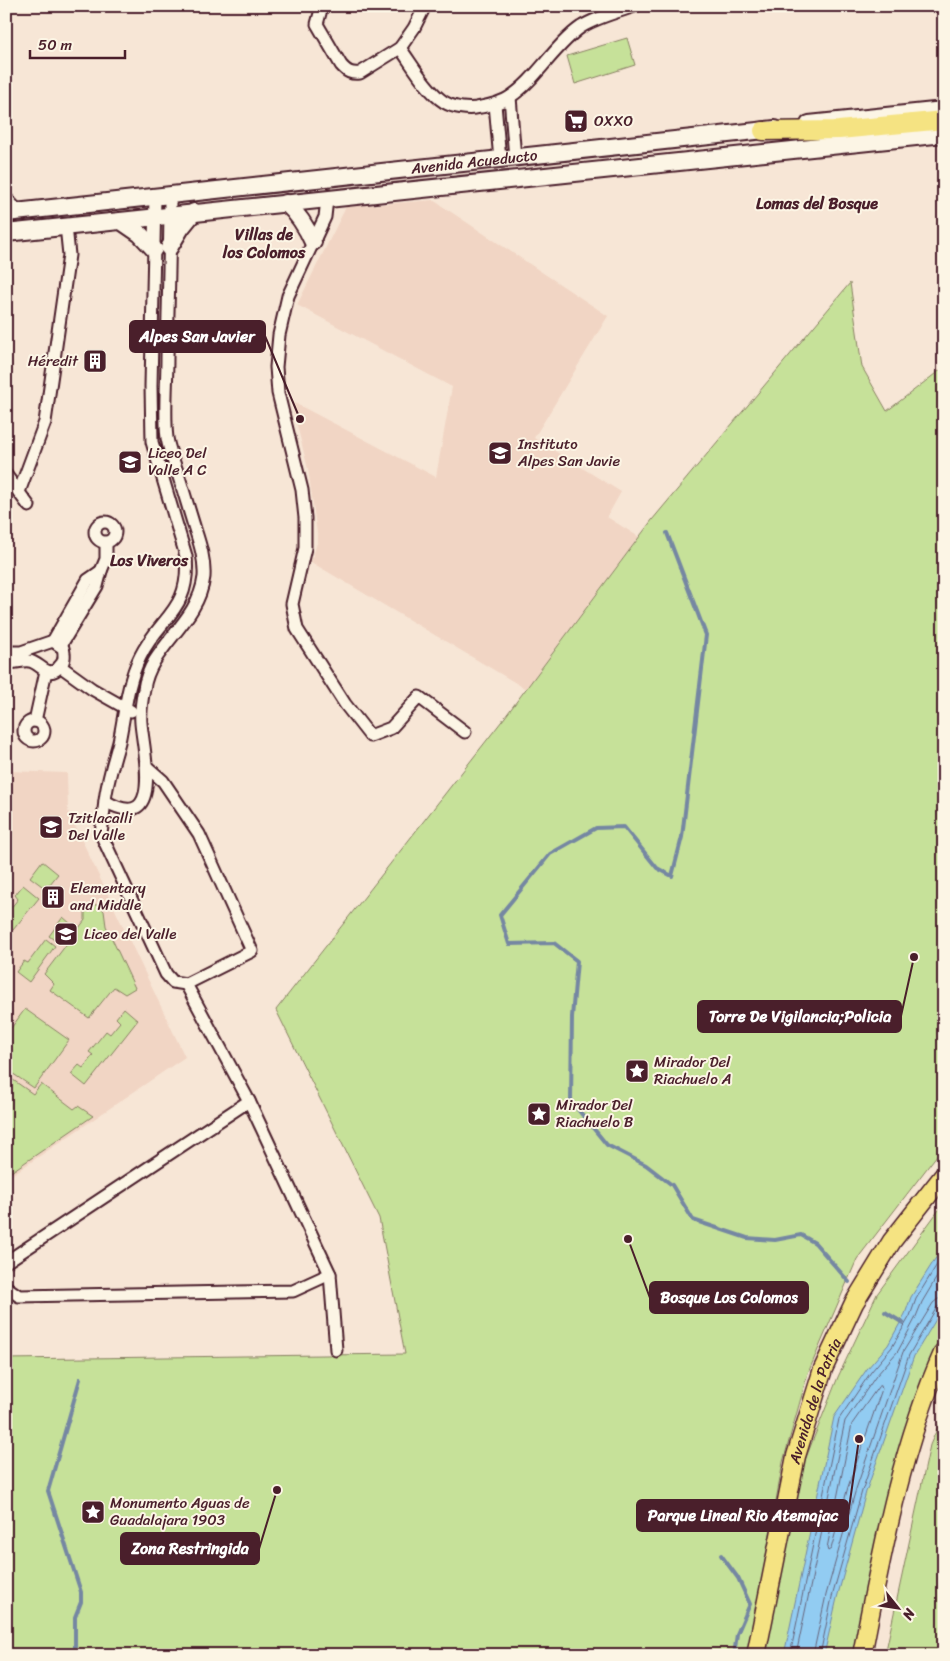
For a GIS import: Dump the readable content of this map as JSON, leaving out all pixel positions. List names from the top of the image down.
{
  "streets": {
    "main road": ["Avenida Acueducto", "Avenida de la Patria"]
  },
  "districts": ["Lomas del Bosque", "Villas de los Colomos", "Los Viveros"],
  "places": {
    "supermarket": ["OXXO"],
    "building": ["Héredit", "Elementary and Middle"],
    "other": [
      "Alpes San Javier",
      "Torre De Vigilancia;Policia",
      "Bosque Los Colomos",
      "Parque Lineal Rio Atemajac",
      "Zona Restringida"
    ],
    "school or university": [
      "Instituto Alpes San Javie",
      "Liceo Del Valle A C",
      "Tzitlacalli Del Valle",
      "Liceo del Valle"
    ],
    "place": ["Mirador Del Riachuelo A", "Mirador Del Riachuelo B", "Monumento Aguas de Guadalajara 1903"]
  },
  "scale_bar": "50 m",
  "north": "bottom right"
}
